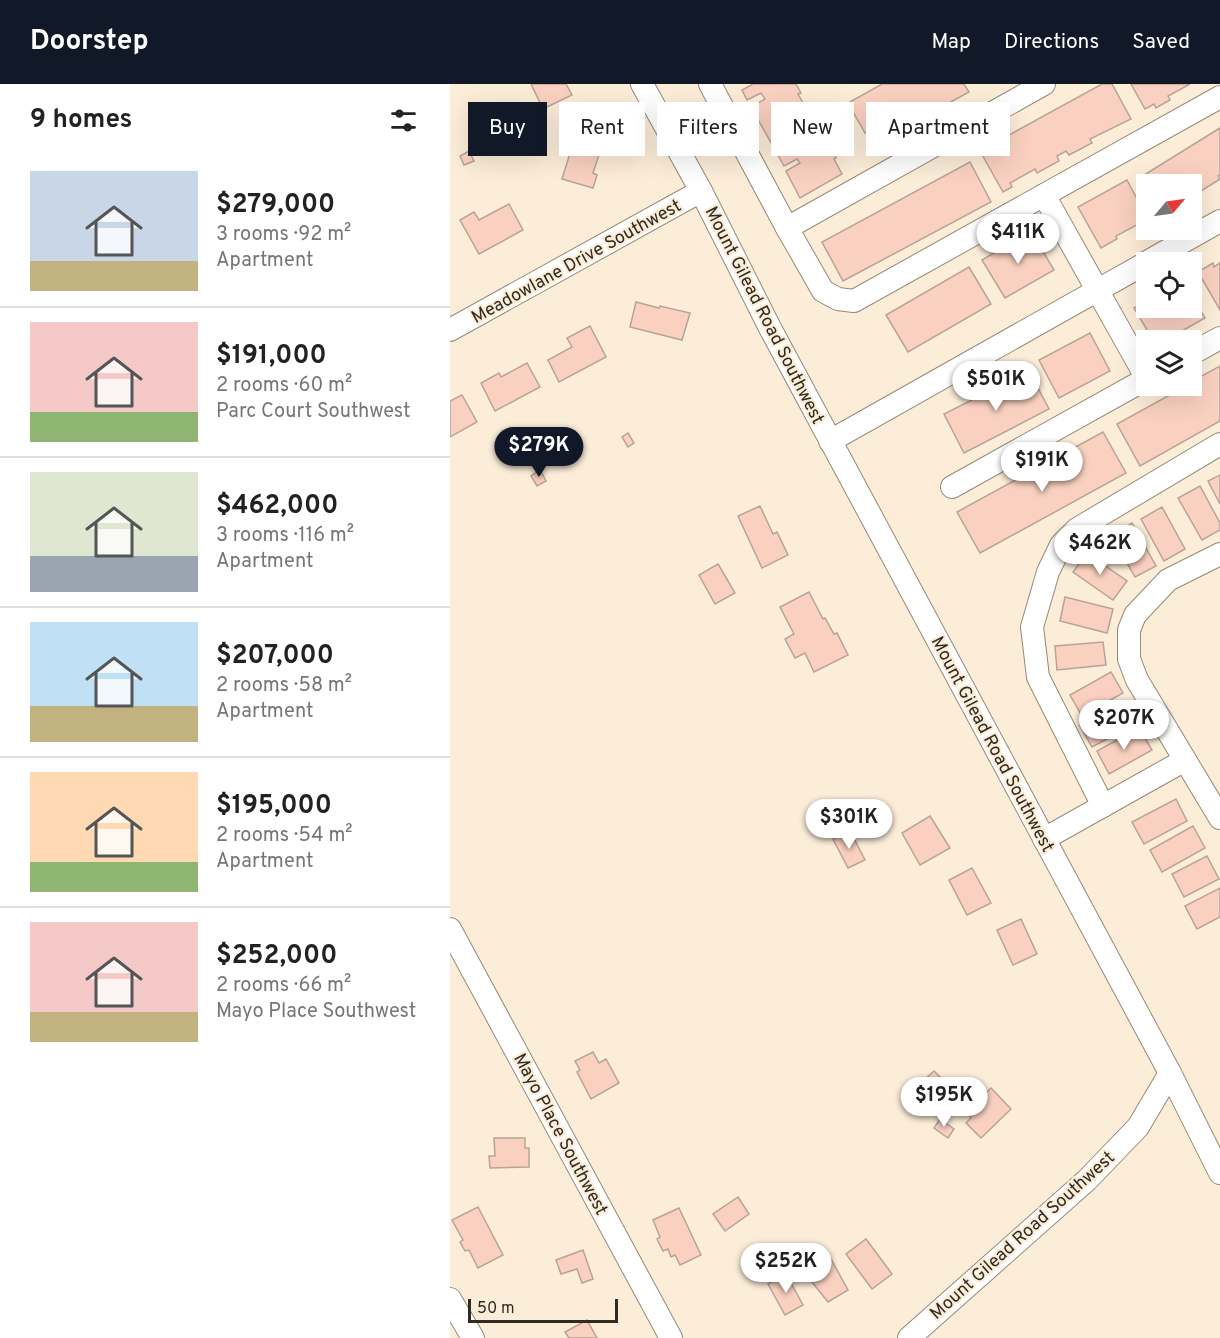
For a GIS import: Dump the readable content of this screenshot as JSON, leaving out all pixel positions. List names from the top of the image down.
{
  "streets": {
    "street": ["Meadowlane Drive Southwest", "Mount Gilead Road Southwest", "Mayo Place Southwest"]
  },
  "crossings": [
    ["Meadowlane Drive Southwest", "Mount Gilead Road Southwest"]
  ],
  "scale_bar": "50 m",
  "north": "top right",
  "page": {
    "header": "Doorstep",
    "nav": ["Map", "Directions", "Saved"],
    "heading": "9 homes",
    "chip": [
      "Buy",
      "Rent",
      "Filters",
      "New",
      "Apartment"
    ],
    "list": [
      {
        "name": "$279,000",
        "note": "3 rooms · 92 m² · Apartment"
      },
      {
        "name": "$191,000",
        "note": "2 rooms · 60 m² · Parc Court Southwest"
      },
      {
        "name": "$462,000",
        "note": "3 rooms · 116 m² · Apartment"
      },
      {
        "name": "$207,000",
        "note": "2 rooms · 58 m² · Apartment"
      },
      {
        "name": "$195,000",
        "note": "2 rooms · 54 m² · Apartment"
      },
      {
        "name": "$252,000",
        "note": "2 rooms · 66 m² · Mayo Place Southwest"
      }
    ],
    "price": [
      "$411K",
      "$501K",
      "$279K",
      "$191K",
      "$462K",
      "$207K",
      "$301K",
      "$195K",
      "$252K"
    ],
    "scale": "50 m"
  }
}
